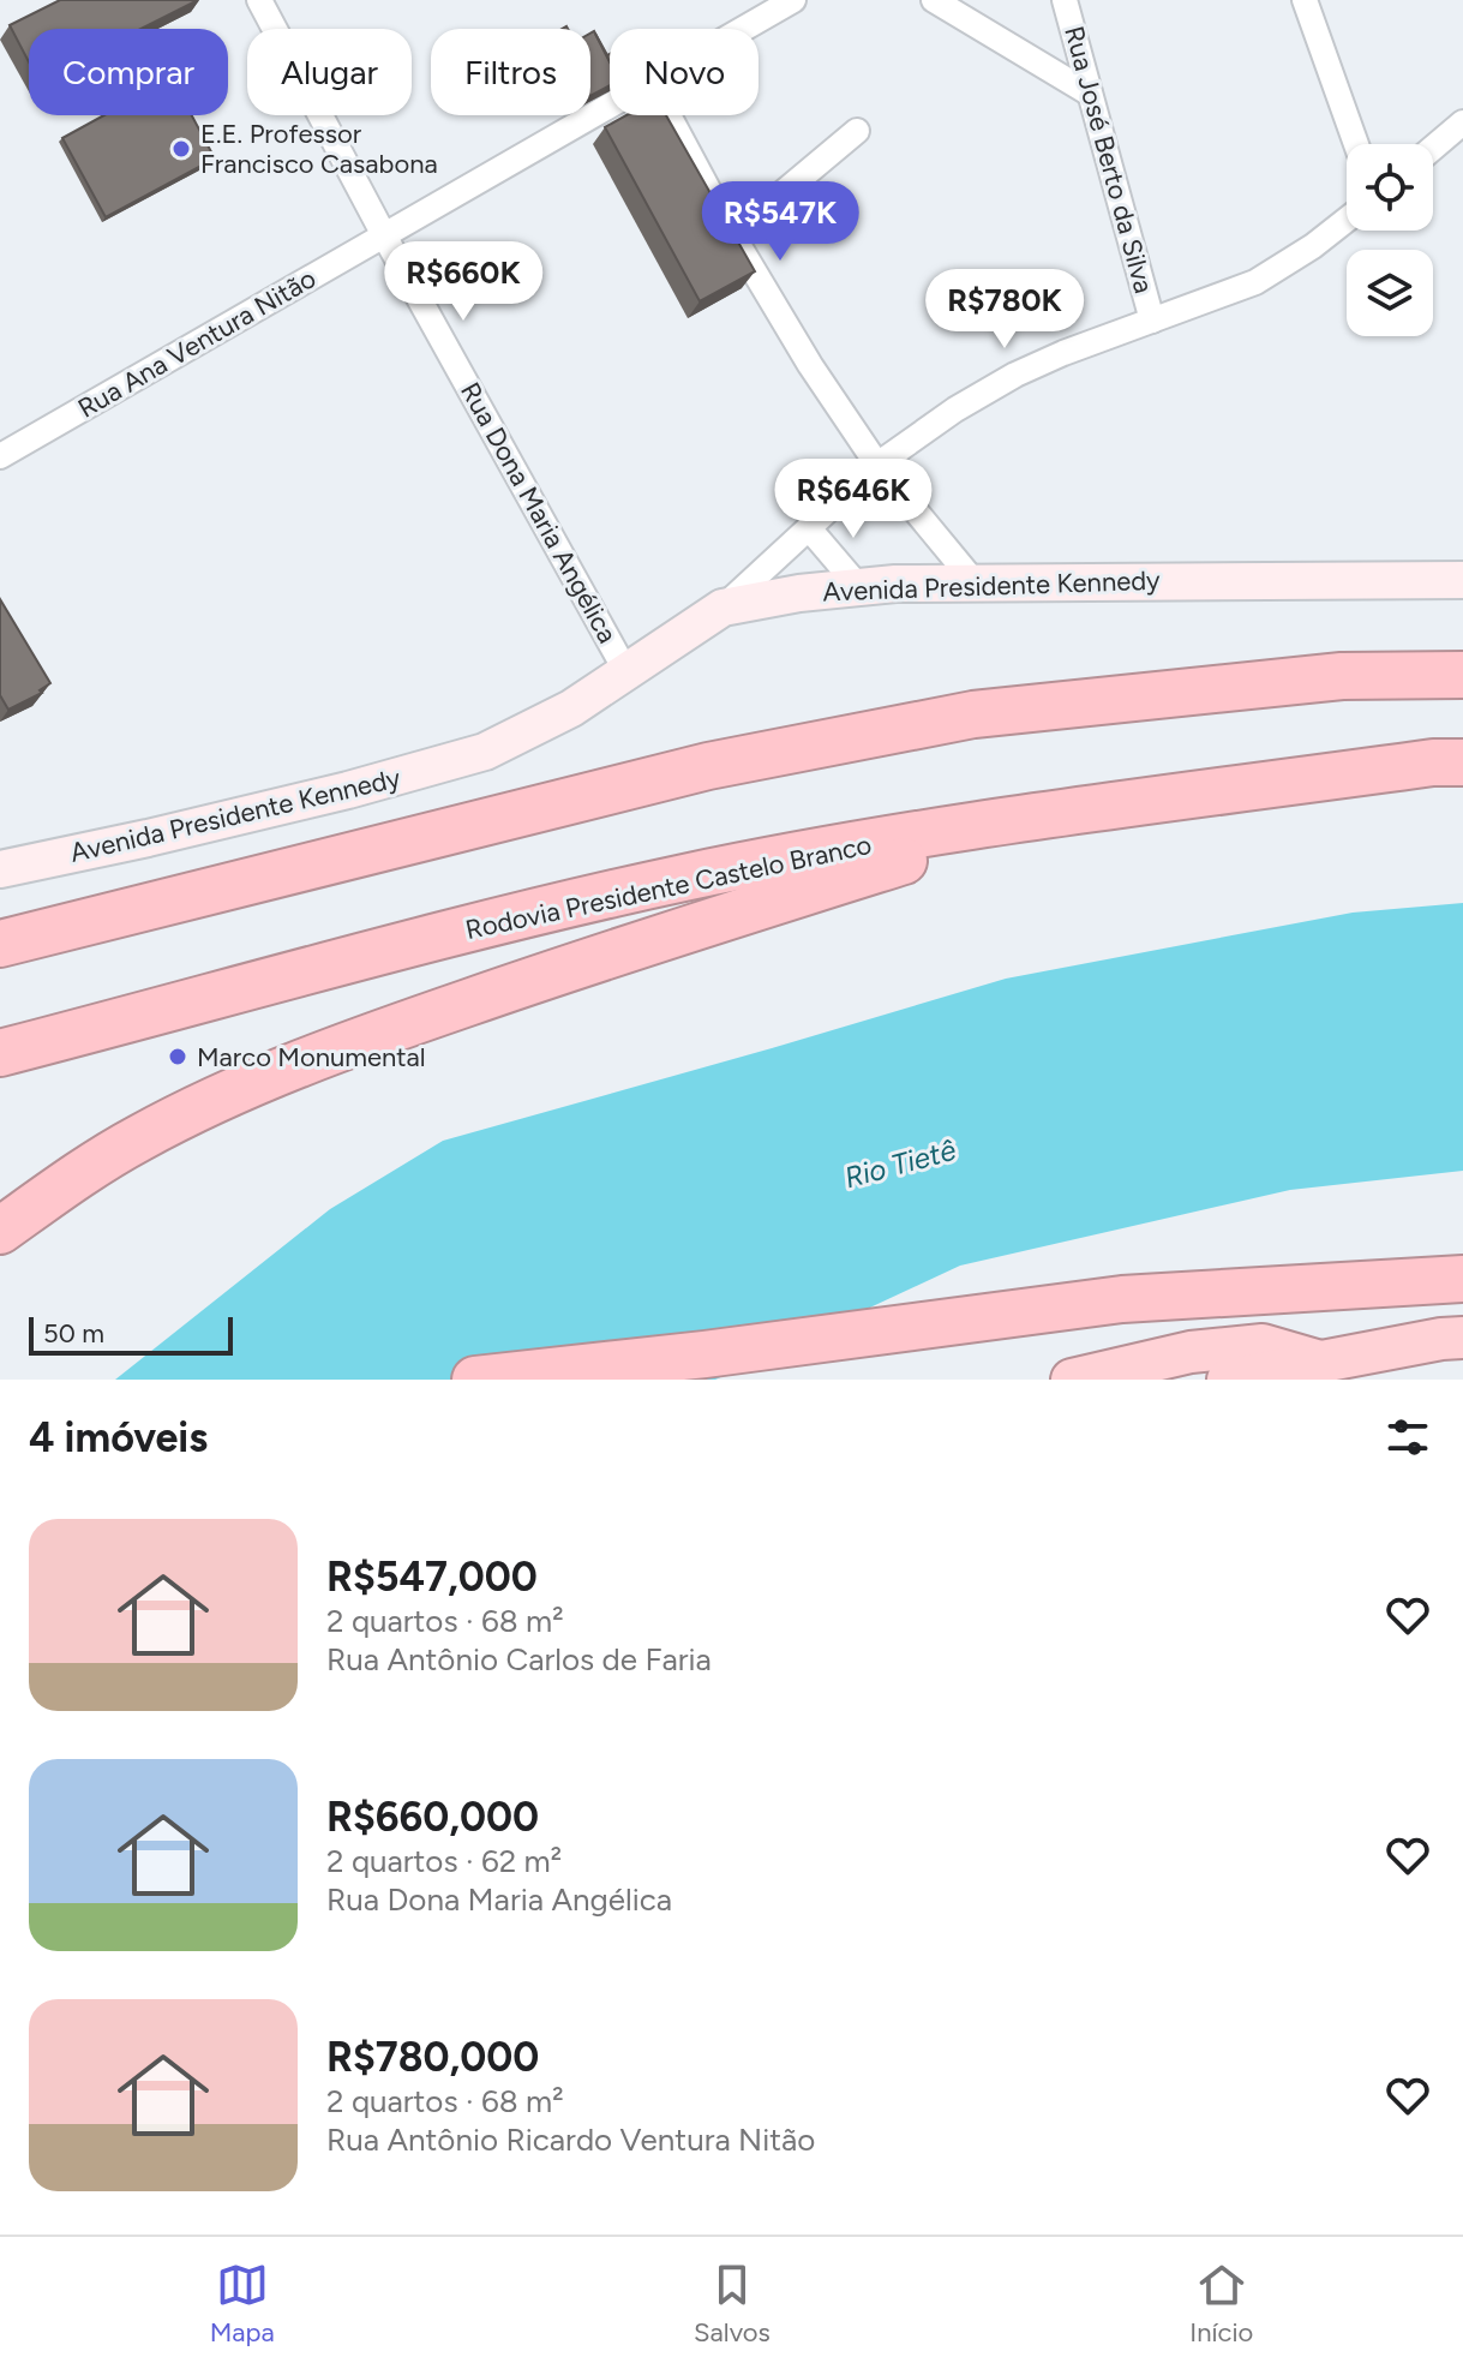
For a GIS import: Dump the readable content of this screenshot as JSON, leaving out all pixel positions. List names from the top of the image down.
{
  "streets": {
    "highway": ["Rodovia Presidente Castelo Branco"],
    "main road": ["Avenida Presidente Kennedy"],
    "street": ["Rua José Berto da Silva", "Rua Ana Ventura Nitão", "Rua Dona Maria Angélica"]
  },
  "crossings": [
    ["Rua Ana Ventura Nitão", "Rua Dona Maria Angélica"],
    ["Rua Dona Maria Angélica", "Avenida Presidente Kennedy"]
  ],
  "water": ["Rio Tietê"],
  "places": ["E.E. Professor Francisco Casabona", "Marco Monumental"],
  "scale_bar": "50 m",
  "page": {
    "chip": [
      "Comprar",
      "Alugar",
      "Filtros",
      "Novo"
    ],
    "price": [
      "R$547K",
      "R$660K",
      "R$780K",
      "R$646K"
    ],
    "scale": "50 m",
    "heading": "4 imóveis",
    "list": [
      {
        "name": "R$547,000",
        "note": "2 quartos · 68 m² · Rua Antônio Carlos de Faria"
      },
      {
        "name": "R$660,000",
        "note": "2 quartos · 62 m² · Rua Dona Maria Angélica"
      },
      {
        "name": "R$780,000",
        "note": "2 quartos · 68 m² · Rua Antônio Ricardo Ventura Nitão"
      }
    ],
    "tabs": ["Mapa", "Salvos", "Início"]
  }
}
